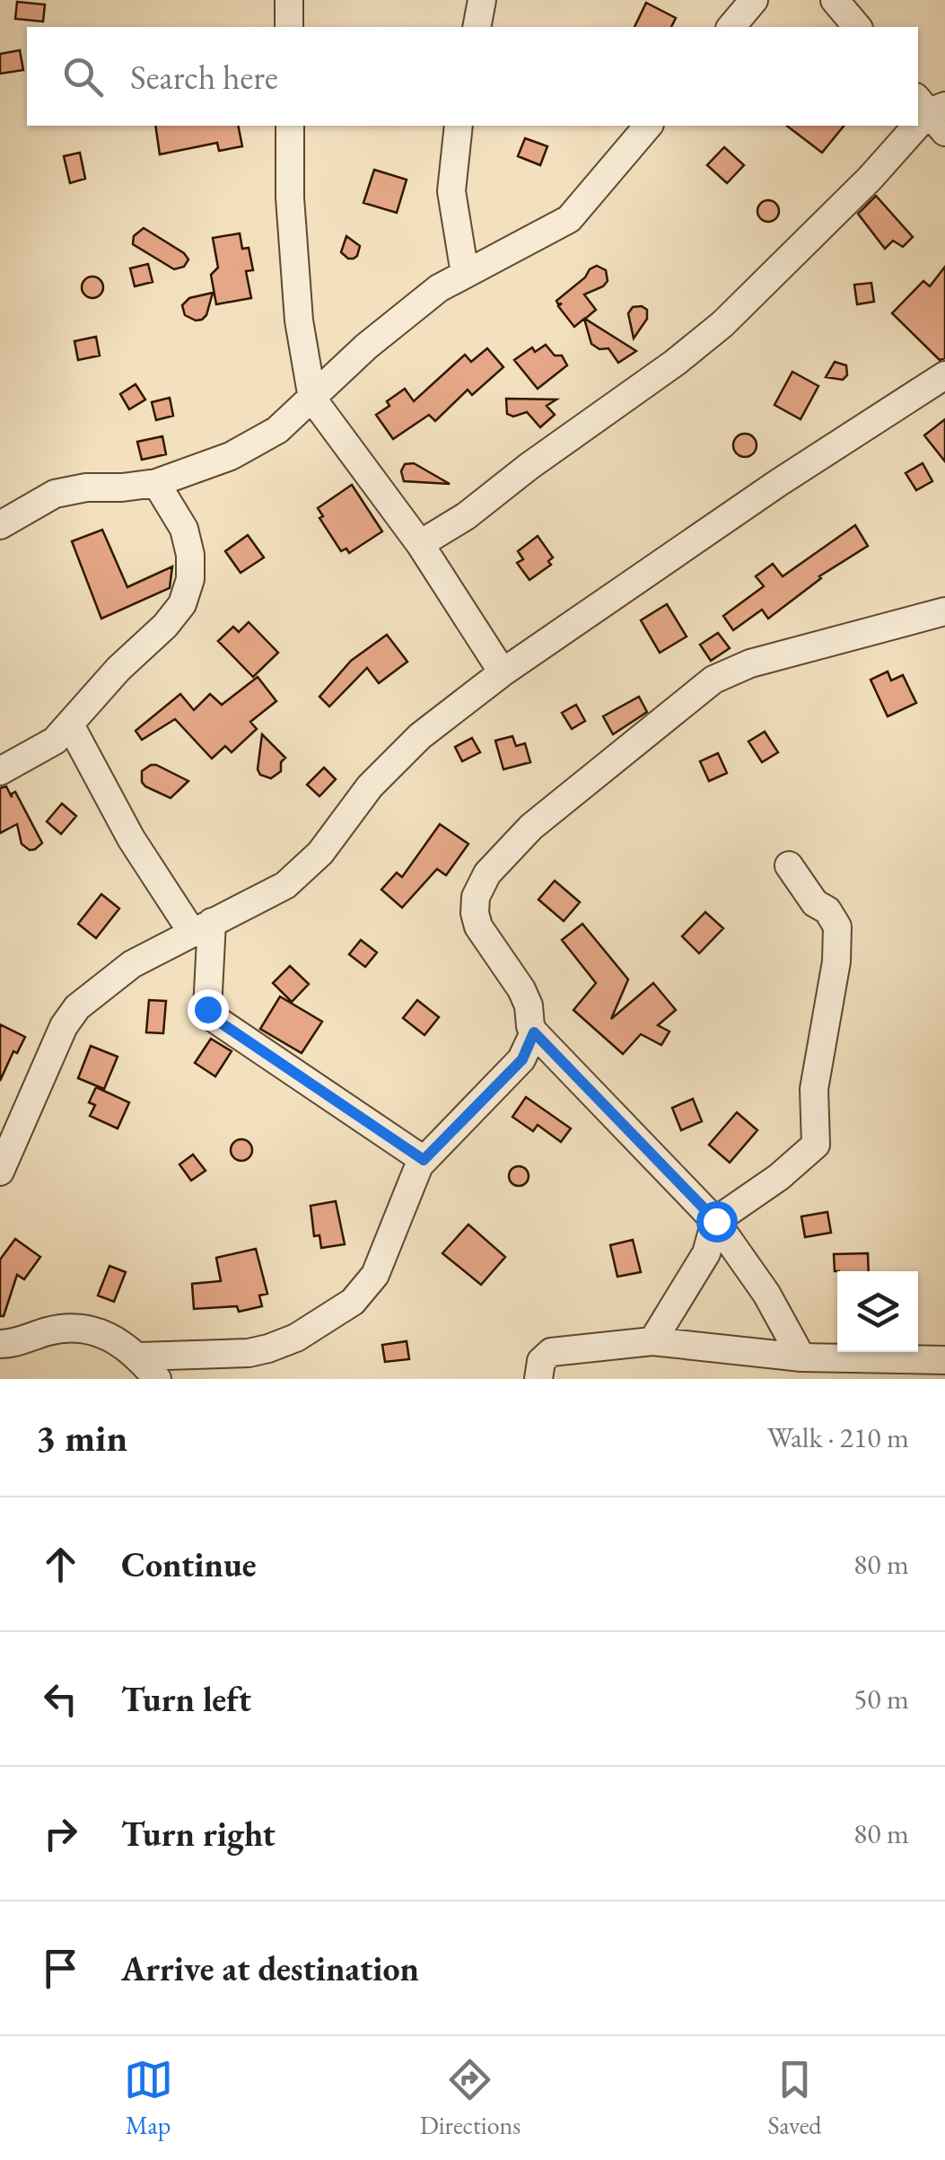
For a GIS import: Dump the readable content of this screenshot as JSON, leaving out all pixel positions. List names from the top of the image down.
{
  "page": {
    "search": "Search here",
    "heading": ["3 min", "Walk · 210 m"],
    "list": [
      ["Continue", "80 m"],
      ["Turn left", "50 m"],
      ["Turn right", "80 m"],
      "Arrive at destination"
    ],
    "nav": ["Map", "Directions", "Saved"]
  }
}
